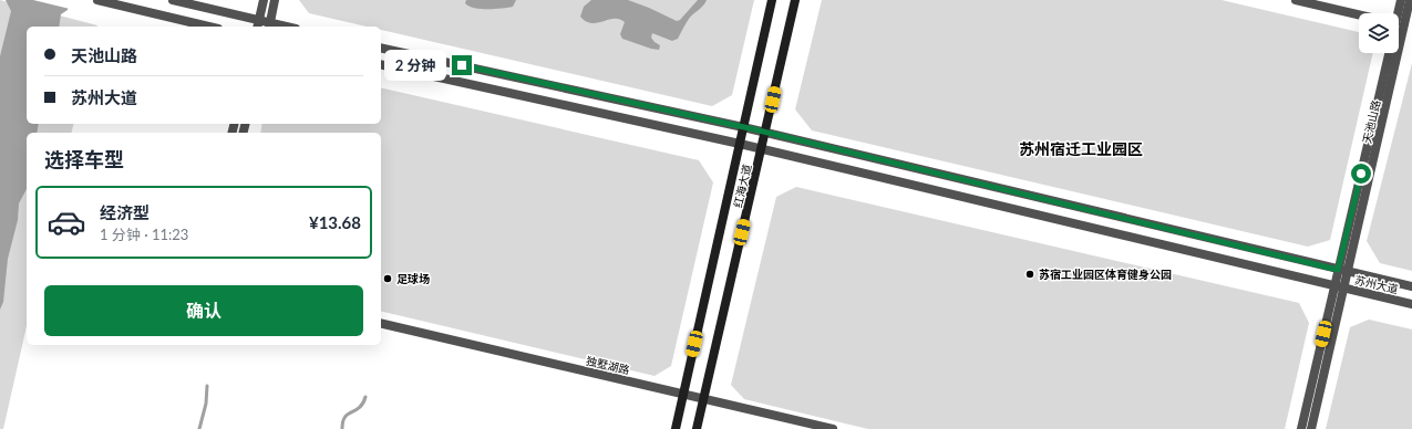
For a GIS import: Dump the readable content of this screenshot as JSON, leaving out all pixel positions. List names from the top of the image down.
{
  "streets": {
    "main road": ["红海大道"],
    "street": ["天池山路", "苏州大道", "独墅湖路"]
  },
  "crossings": [
    ["天池山路", "苏州大道"],
    ["红海大道", "苏州大道"],
    ["红海大道", "独墅湖路"]
  ],
  "districts": ["苏州宿迁工业园区"],
  "places": ["苏宿工业园区体育健身公园", "足球场"],
  "page": {
    "banner": ["天池山路", "苏州大道"],
    "bubble": "2 分钟",
    "heading": "选择车型",
    "list": [
      {
        "name": "经济型",
        "note": "1 分钟 · 11:23",
        "value": "¥13.68"
      }
    ],
    "buttons": "确认"
  }
}
